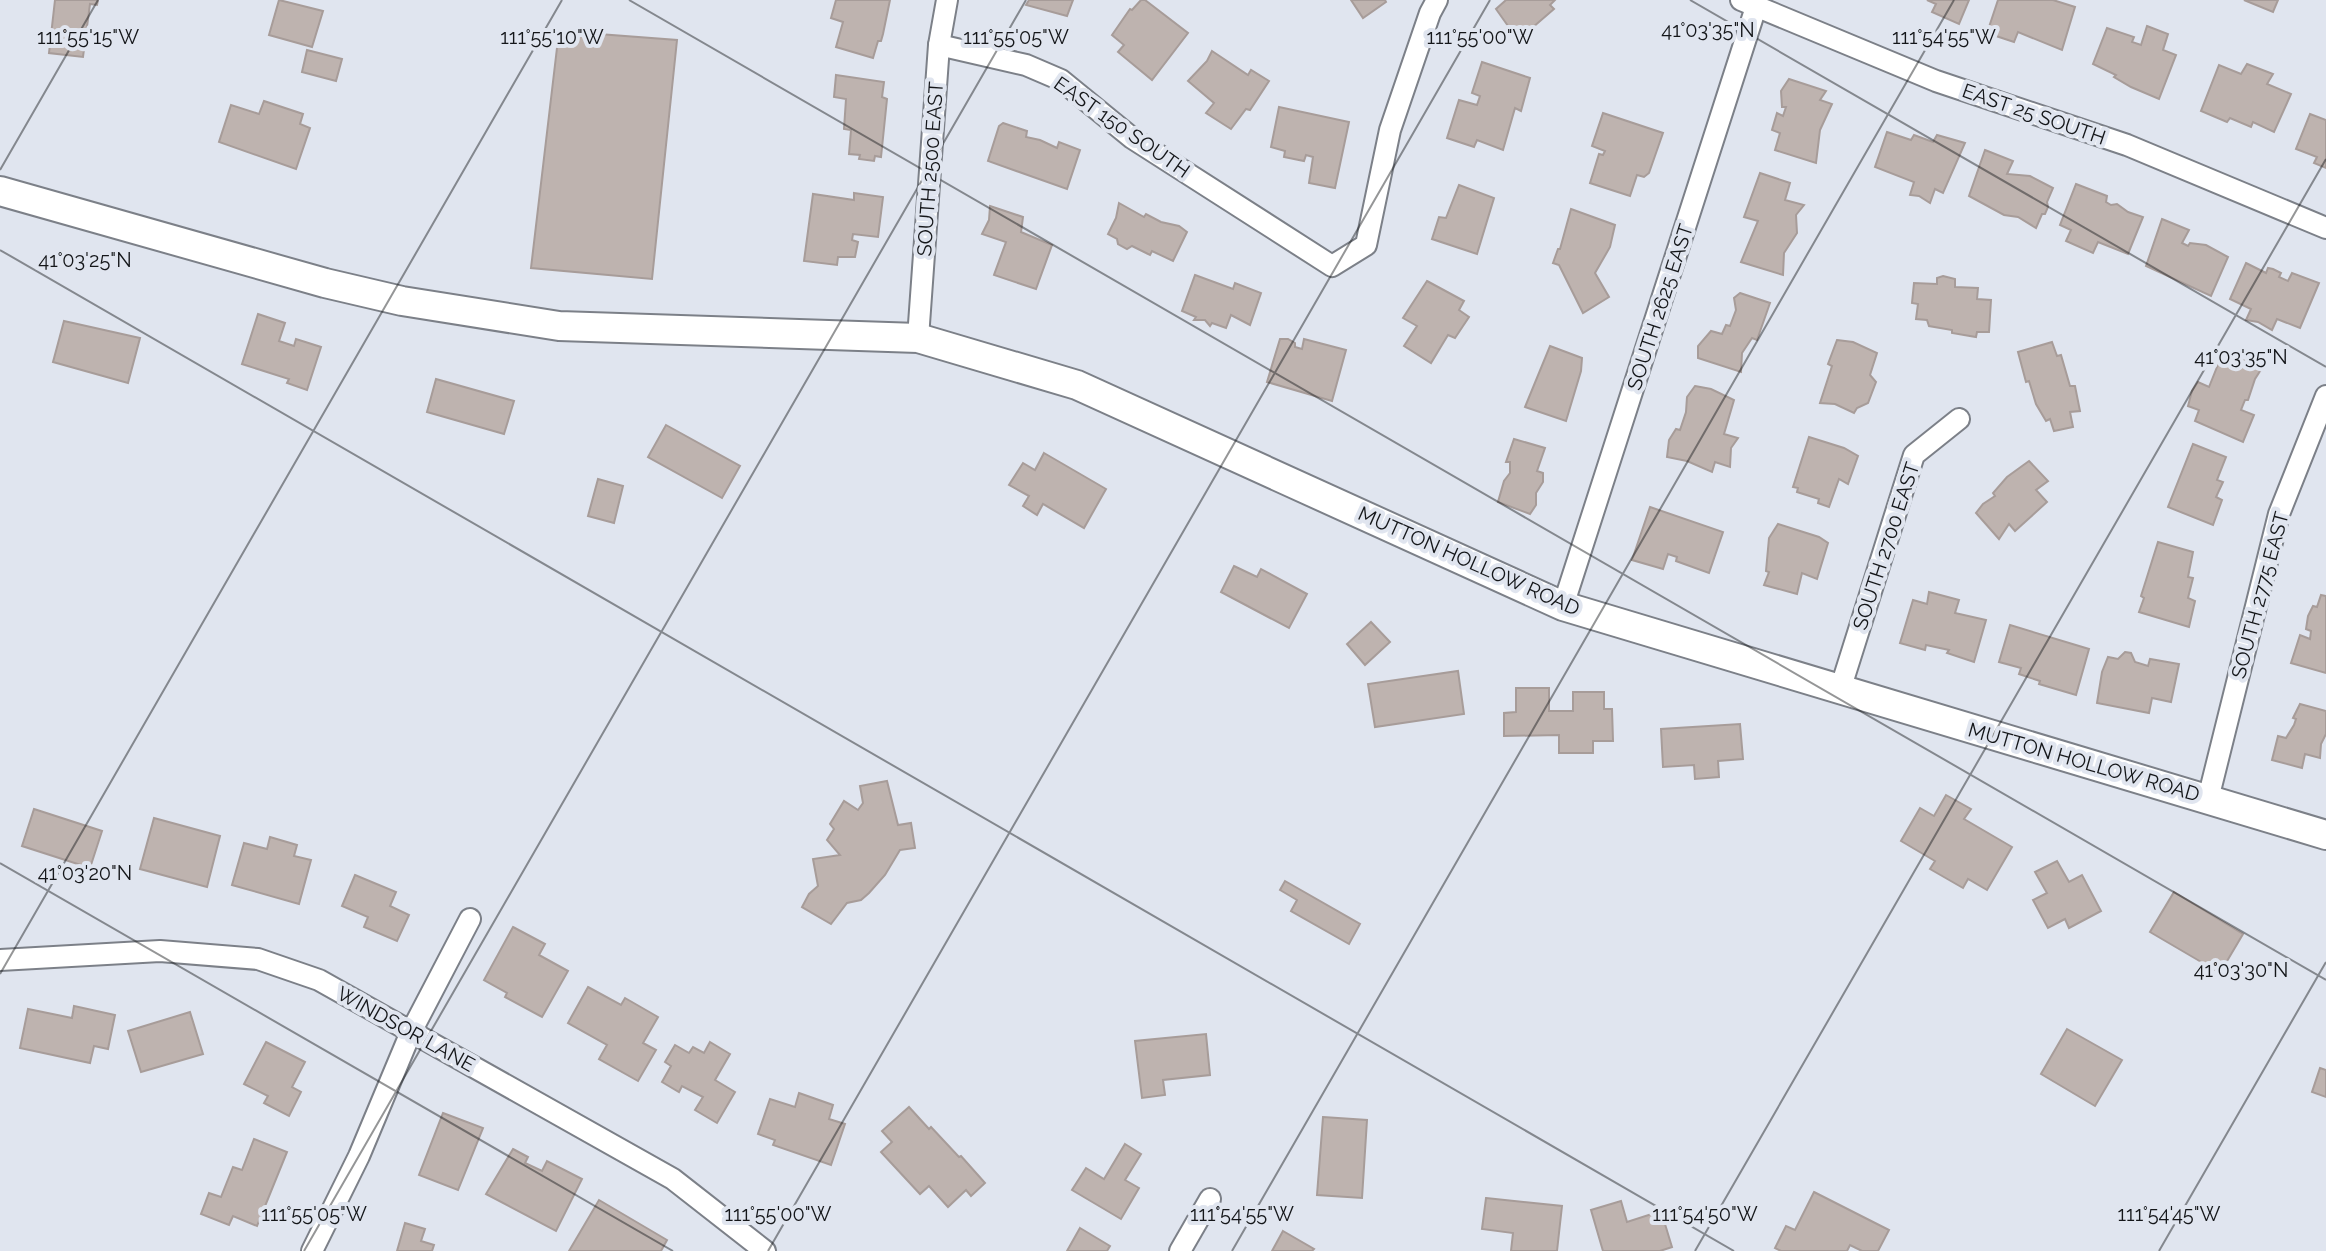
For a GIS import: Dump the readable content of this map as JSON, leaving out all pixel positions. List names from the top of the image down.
{
  "streets": {
    "street": [
      "EAST 25 SOUTH",
      "EAST 150 SOUTH",
      "SOUTH 2500 EAST",
      "SOUTH 2625 EAST",
      "SOUTH 2700 EAST",
      "MUTTON HOLLOW ROAD",
      "SOUTH 2775 EAST",
      "WINDSOR LANE"
    ]
  },
  "crossings": [
    ["EAST 25 SOUTH", "SOUTH 2625 EAST"],
    ["EAST 150 SOUTH", "SOUTH 2500 EAST"],
    ["SOUTH 2500 EAST", "MUTTON HOLLOW ROAD"],
    ["SOUTH 2625 EAST", "MUTTON HOLLOW ROAD"],
    ["SOUTH 2700 EAST", "MUTTON HOLLOW ROAD"],
    ["MUTTON HOLLOW ROAD", "SOUTH 2775 EAST"]
  ],
  "coordinates": [
    "41°03'35\"N",
    "111°55'05\"W",
    "111°55'00\"W",
    "111°54'55\"W",
    "111°55'15\"W",
    "111°55'10\"W",
    "41°03'25\"N",
    "41°03'20\"N",
    "41°03'30\"N",
    "111°54'50\"W",
    "111°54'45\"W"
  ]
}
